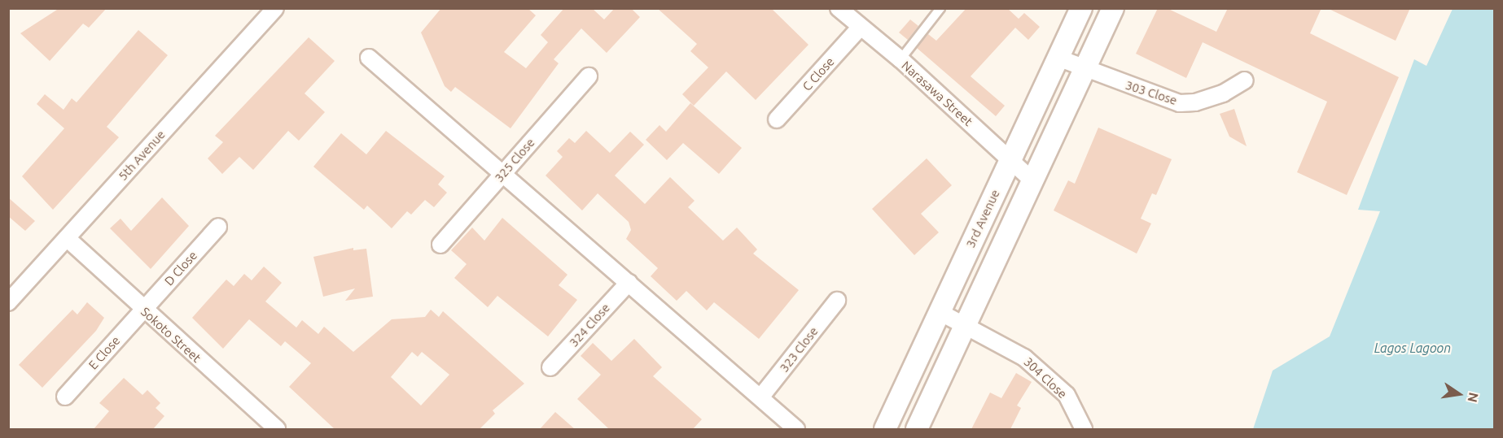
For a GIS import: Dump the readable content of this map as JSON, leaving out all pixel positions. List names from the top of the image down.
{
  "streets": {
    "street": [
      "C Close",
      "303 Close",
      "Narasawa Street",
      "5th Avenue",
      "325 Close",
      "3rd Avenue",
      "D Close",
      "324 Close",
      "Sokoto Street",
      "323 Close",
      "E Close",
      "304 Close"
    ]
  },
  "crossings": [
    ["C Close", "Narasawa Street"],
    ["303 Close", "3rd Avenue"],
    ["Narasawa Street", "3rd Avenue"],
    ["5th Avenue", "Sokoto Street"],
    ["3rd Avenue", "304 Close"],
    ["D Close", "Sokoto Street"],
    ["D Close", "E Close"],
    ["Sokoto Street", "E Close"]
  ],
  "water": ["Lagos Lagoon"],
  "north": "right"
}
